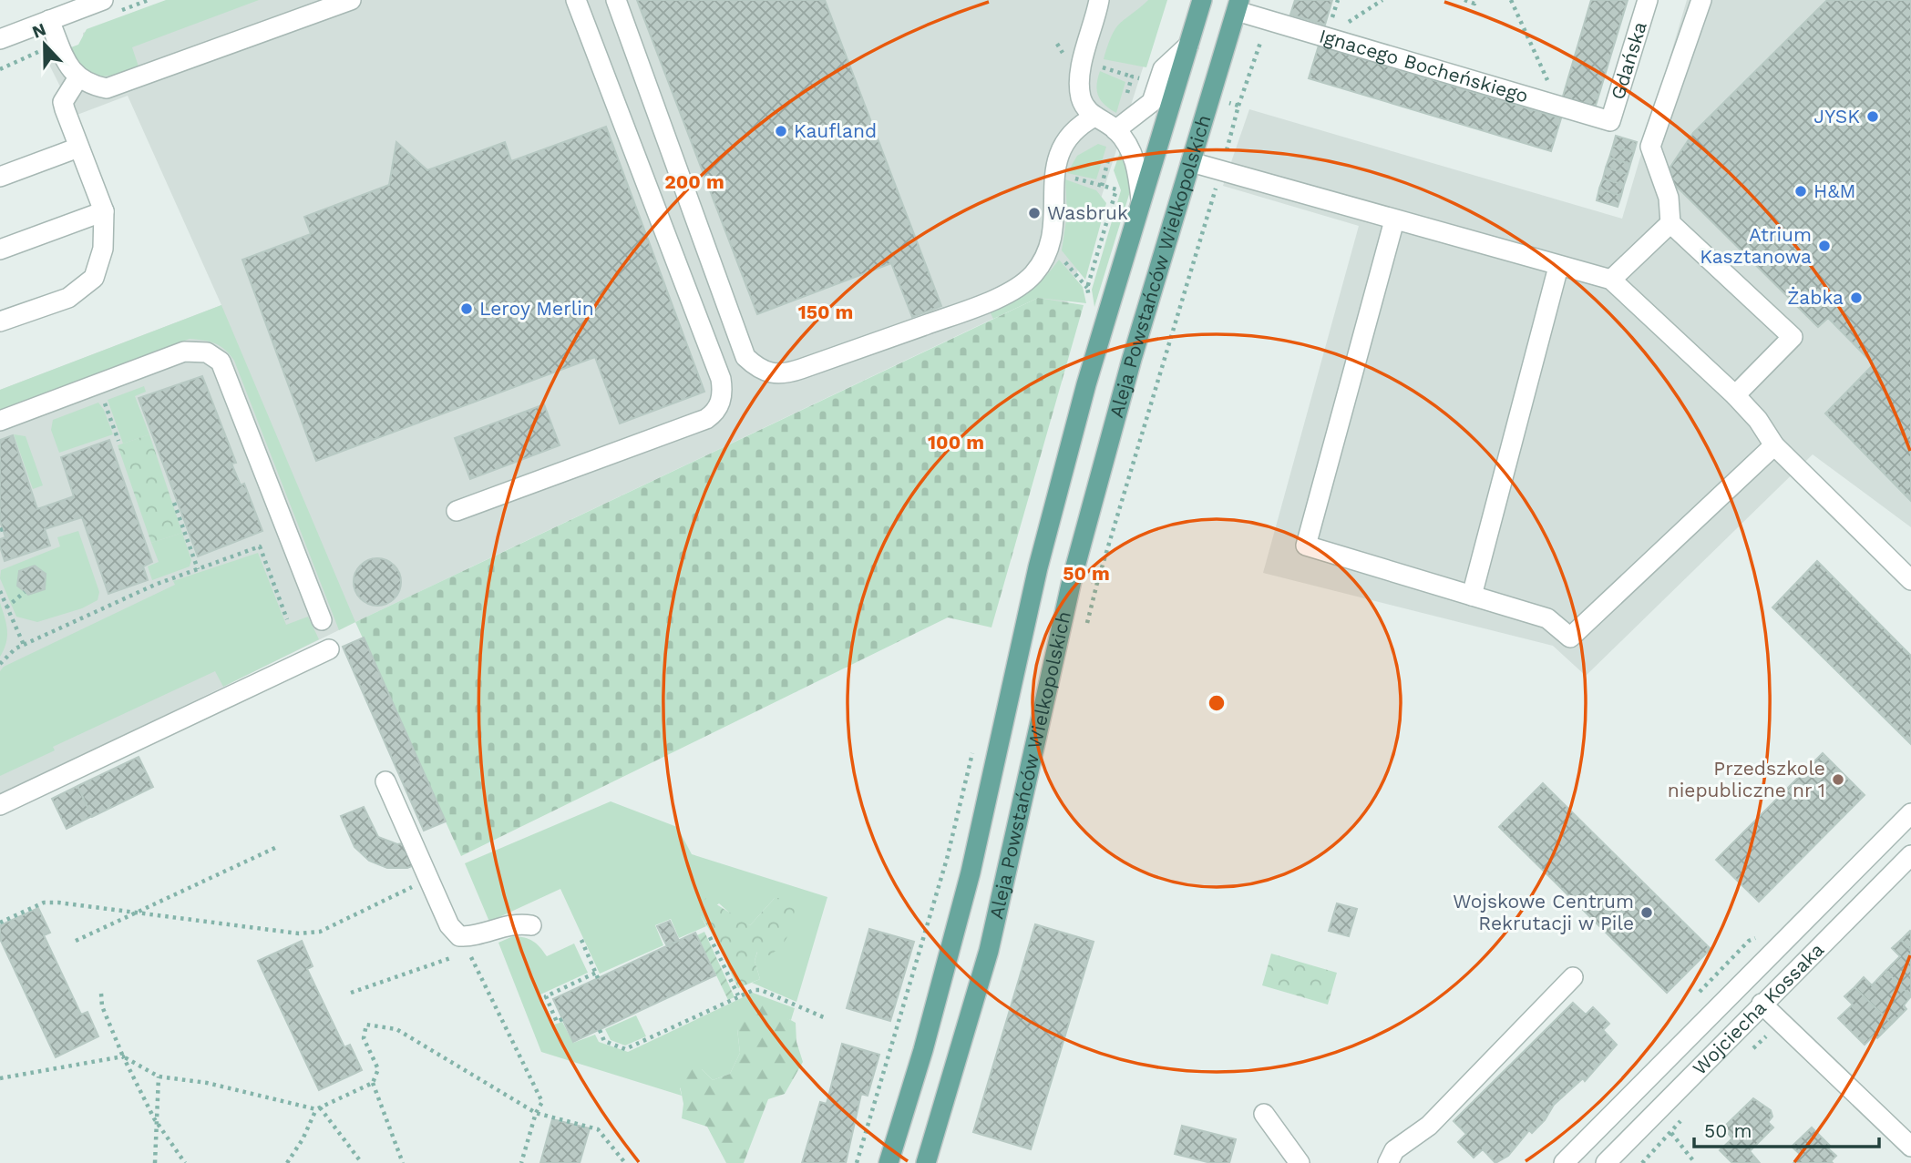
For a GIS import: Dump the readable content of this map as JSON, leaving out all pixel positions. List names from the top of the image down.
{
  "streets": {
    "main road": ["Aleja Powstańców Wielkopolskich"],
    "street": ["Gdańska", "Ignacego Bocheńskiego", "Wojciecha Kossaka"]
  },
  "crossings": [
    ["Gdańska", "Ignacego Bocheńskiego"],
    ["Ignacego Bocheńskiego", "Aleja Powstańców Wielkopolskich"]
  ],
  "places": [
    "JYSK",
    "Kaufland",
    "H&M",
    "Wasbruk",
    "Atrium Kasztanowa",
    "Żabka",
    "Leroy Merlin",
    "Przedszkole niepubliczne nr 1",
    "Wojskowe Centrum Rekrutacji w Pile"
  ],
  "scale_bar": "50 m",
  "north": "top",
  "rings": [
    "200 m",
    "150 m",
    "100 m",
    "50 m"
  ]
}
